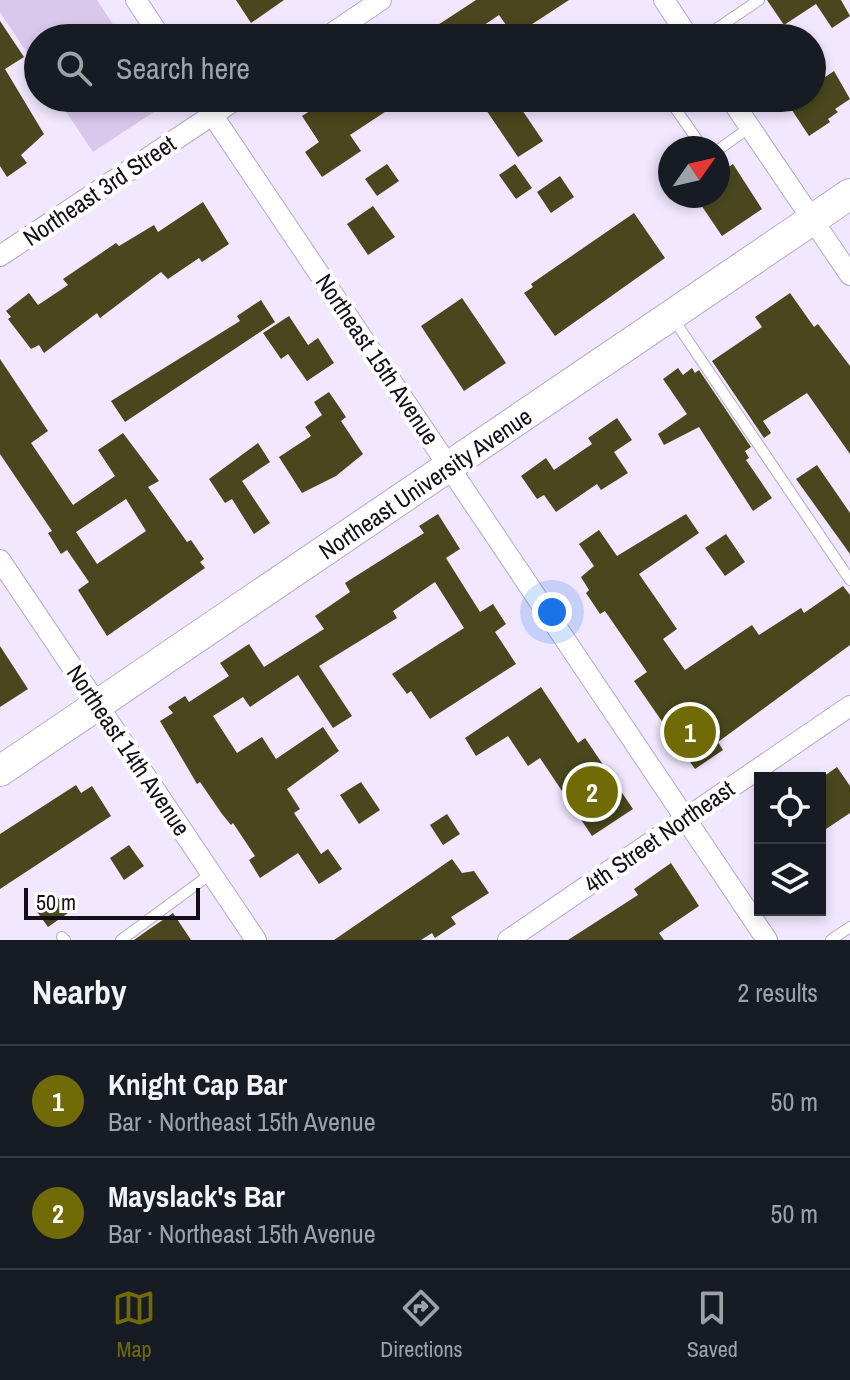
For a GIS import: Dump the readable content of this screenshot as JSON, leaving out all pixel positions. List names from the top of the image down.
{
  "streets": {
    "main road": ["Northeast University Avenue"],
    "street": [
      "Northeast 3rd Street",
      "Northeast 15th Avenue",
      "Northeast 14th Avenue",
      "4th Street Northeast"
    ]
  },
  "crossings": [
    ["Northeast 15th Avenue", "Northeast University Avenue"],
    ["Northeast 15th Avenue", "4th Street Northeast"],
    ["Northeast University Avenue", "Northeast 14th Avenue"]
  ],
  "scale_bar": "50 m",
  "north": "top right",
  "page": {
    "search": "Search here",
    "pins": ["1", "2"],
    "scale": "50 m",
    "heading": ["Nearby", "2 results"],
    "list": [
      {
        "mark": "1",
        "name": "Knight Cap Bar",
        "note": "Bar · Northeast 15th Avenue",
        "value": "50 m"
      },
      {
        "mark": "2",
        "name": "Mayslack's Bar",
        "note": "Bar · Northeast 15th Avenue",
        "value": "50 m"
      }
    ],
    "nav": ["Map", "Directions", "Saved"]
  }
}
